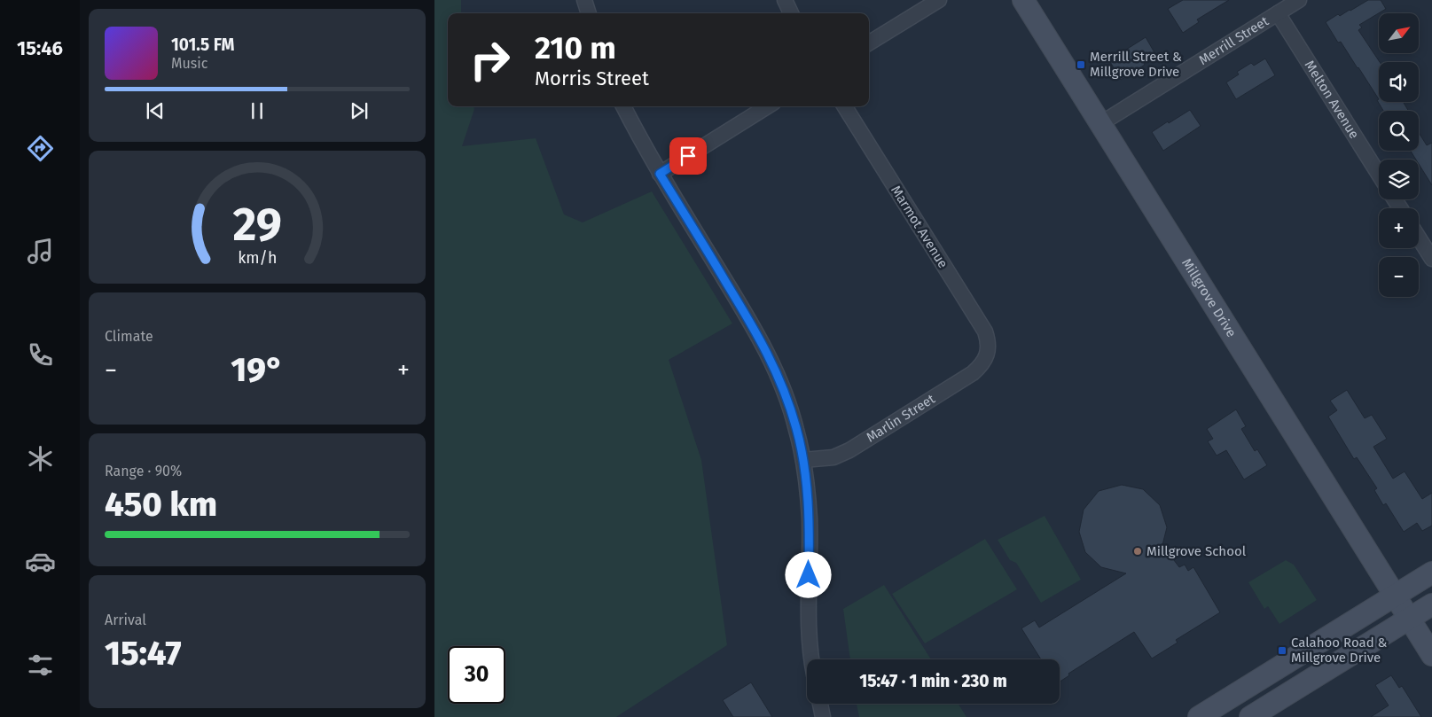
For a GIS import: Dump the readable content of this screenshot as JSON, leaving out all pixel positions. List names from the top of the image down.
{
  "streets": {
    "street": [
      "Merrill Street",
      "Melton Avenue",
      "Marmot Avenue",
      "Millgrove Drive",
      "Marlin Street"
    ]
  },
  "crossings": [
    ["Merrill Street", "Melton Avenue"],
    ["Merrill Street", "Millgrove Drive"],
    ["Marmot Avenue", "Marlin Street"]
  ],
  "places": {
    "transit": ["Merrill Street & Millgrove Drive", "Calahoo Road & Millgrove Drive"],
    "other": ["Millgrove School"]
  },
  "north": "top right",
  "page": {
    "tabs": "15:46",
    "map_buttons": ["+", "−"],
    "turn": ["210 m", "Morris Street"],
    "song": ["101.5 FM", "Music"],
    "tile": [
      "Climate",
      ["Range · 90%", "450 km"],
      ["Arrival", "15:47"]
    ],
    "heat": ["−", "19°", "+"],
    "limit": "30",
    "trip": "15:47 · 1 min · 230 m",
    "gauge": ["29", "km/h"]
  }
}
